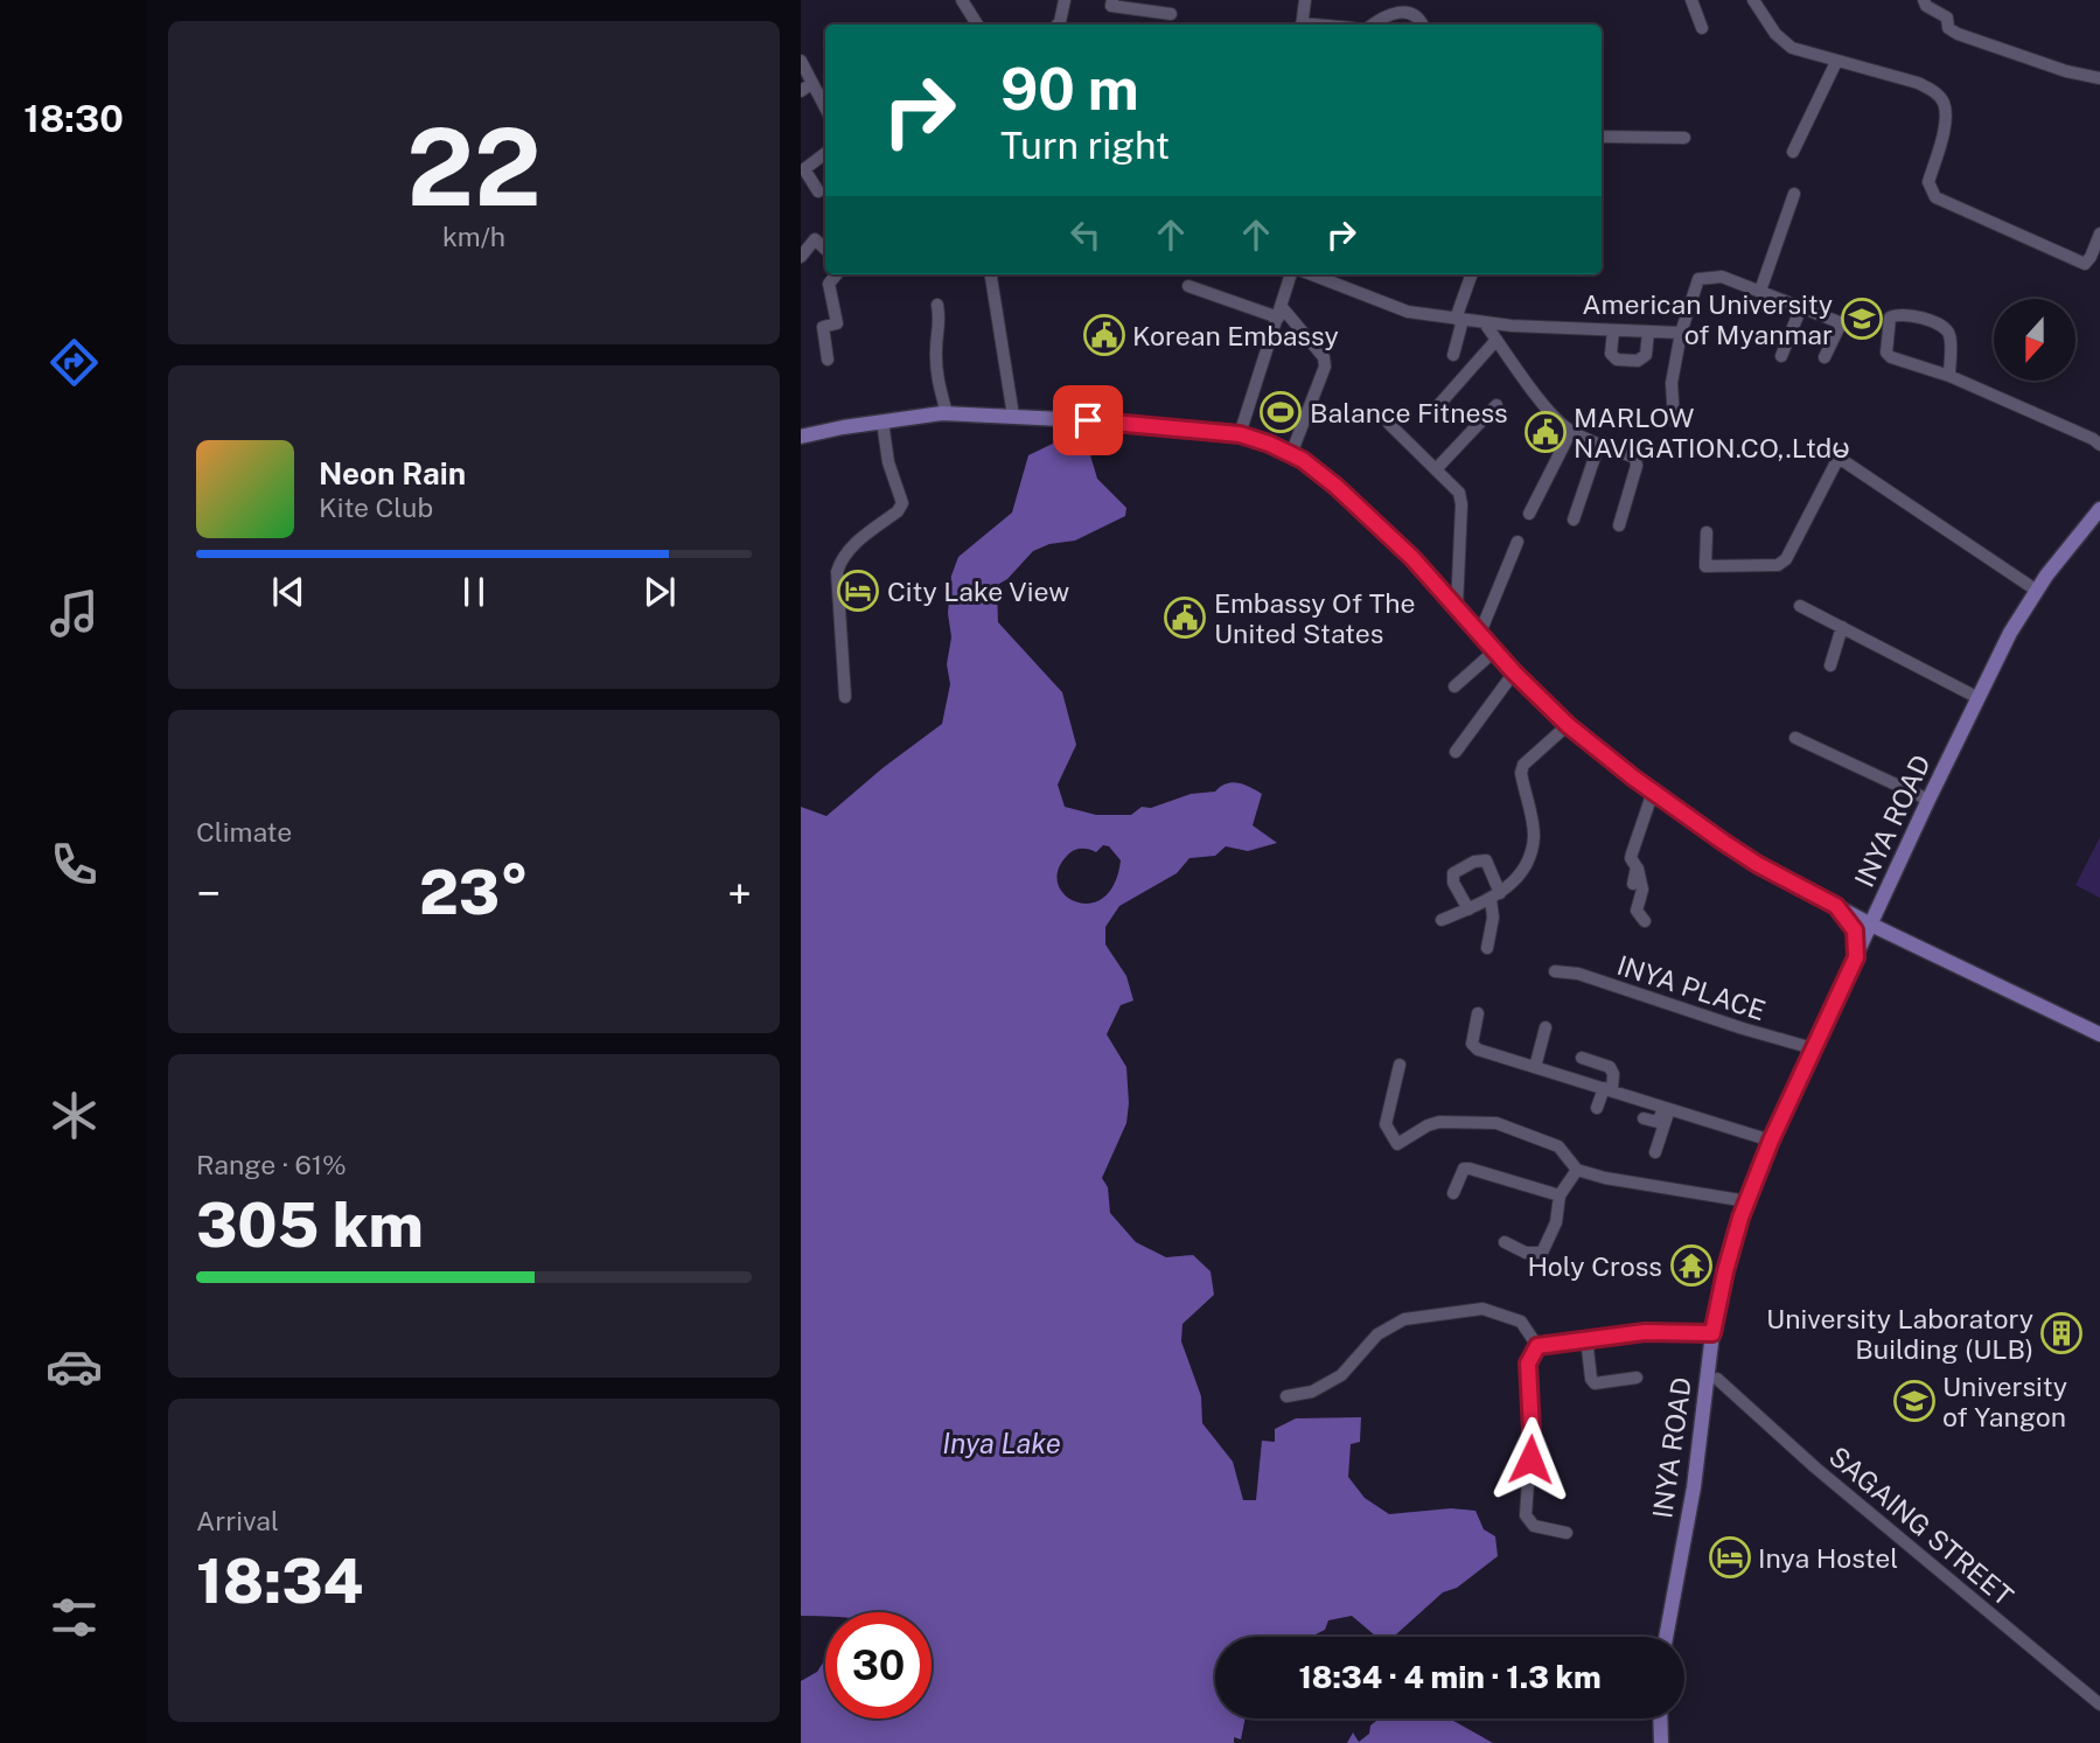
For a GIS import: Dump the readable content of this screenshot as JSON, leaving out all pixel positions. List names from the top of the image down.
{
  "streets": {
    "main road": ["INYA ROAD"],
    "street": ["INYA PLACE", "SAGAING STREET"]
  },
  "crossings": [
    ["INYA ROAD", "INYA PLACE"]
  ],
  "water": ["Inya Lake"],
  "places": {
    "school or university": ["American University of Myanmar", "University of Yangon"],
    "public building": ["Korean Embassy", "MARLOW NAVIGATION.CO,.Ltdမ", "Embassy Of The United States"],
    "sports": ["Balance Fitness"],
    "hotel": ["City Lake View", "Inya Hostel"],
    "temple": ["Holy Cross"],
    "building": ["University Laboratory Building (ULB)"]
  },
  "north": "bottom",
  "page": {
    "tabs": "18:30",
    "tile": [
      ["22", "km/h"],
      "Climate",
      ["Range · 61%", "305 km"],
      ["Arrival", "18:34"]
    ],
    "turn": ["90 m", "Turn right"],
    "song": ["Neon Rain", "Kite Club"],
    "heat": ["−", "23°", "+"],
    "limit": "30",
    "trip": "18:34 · 4 min · 1.3 km"
  }
}
